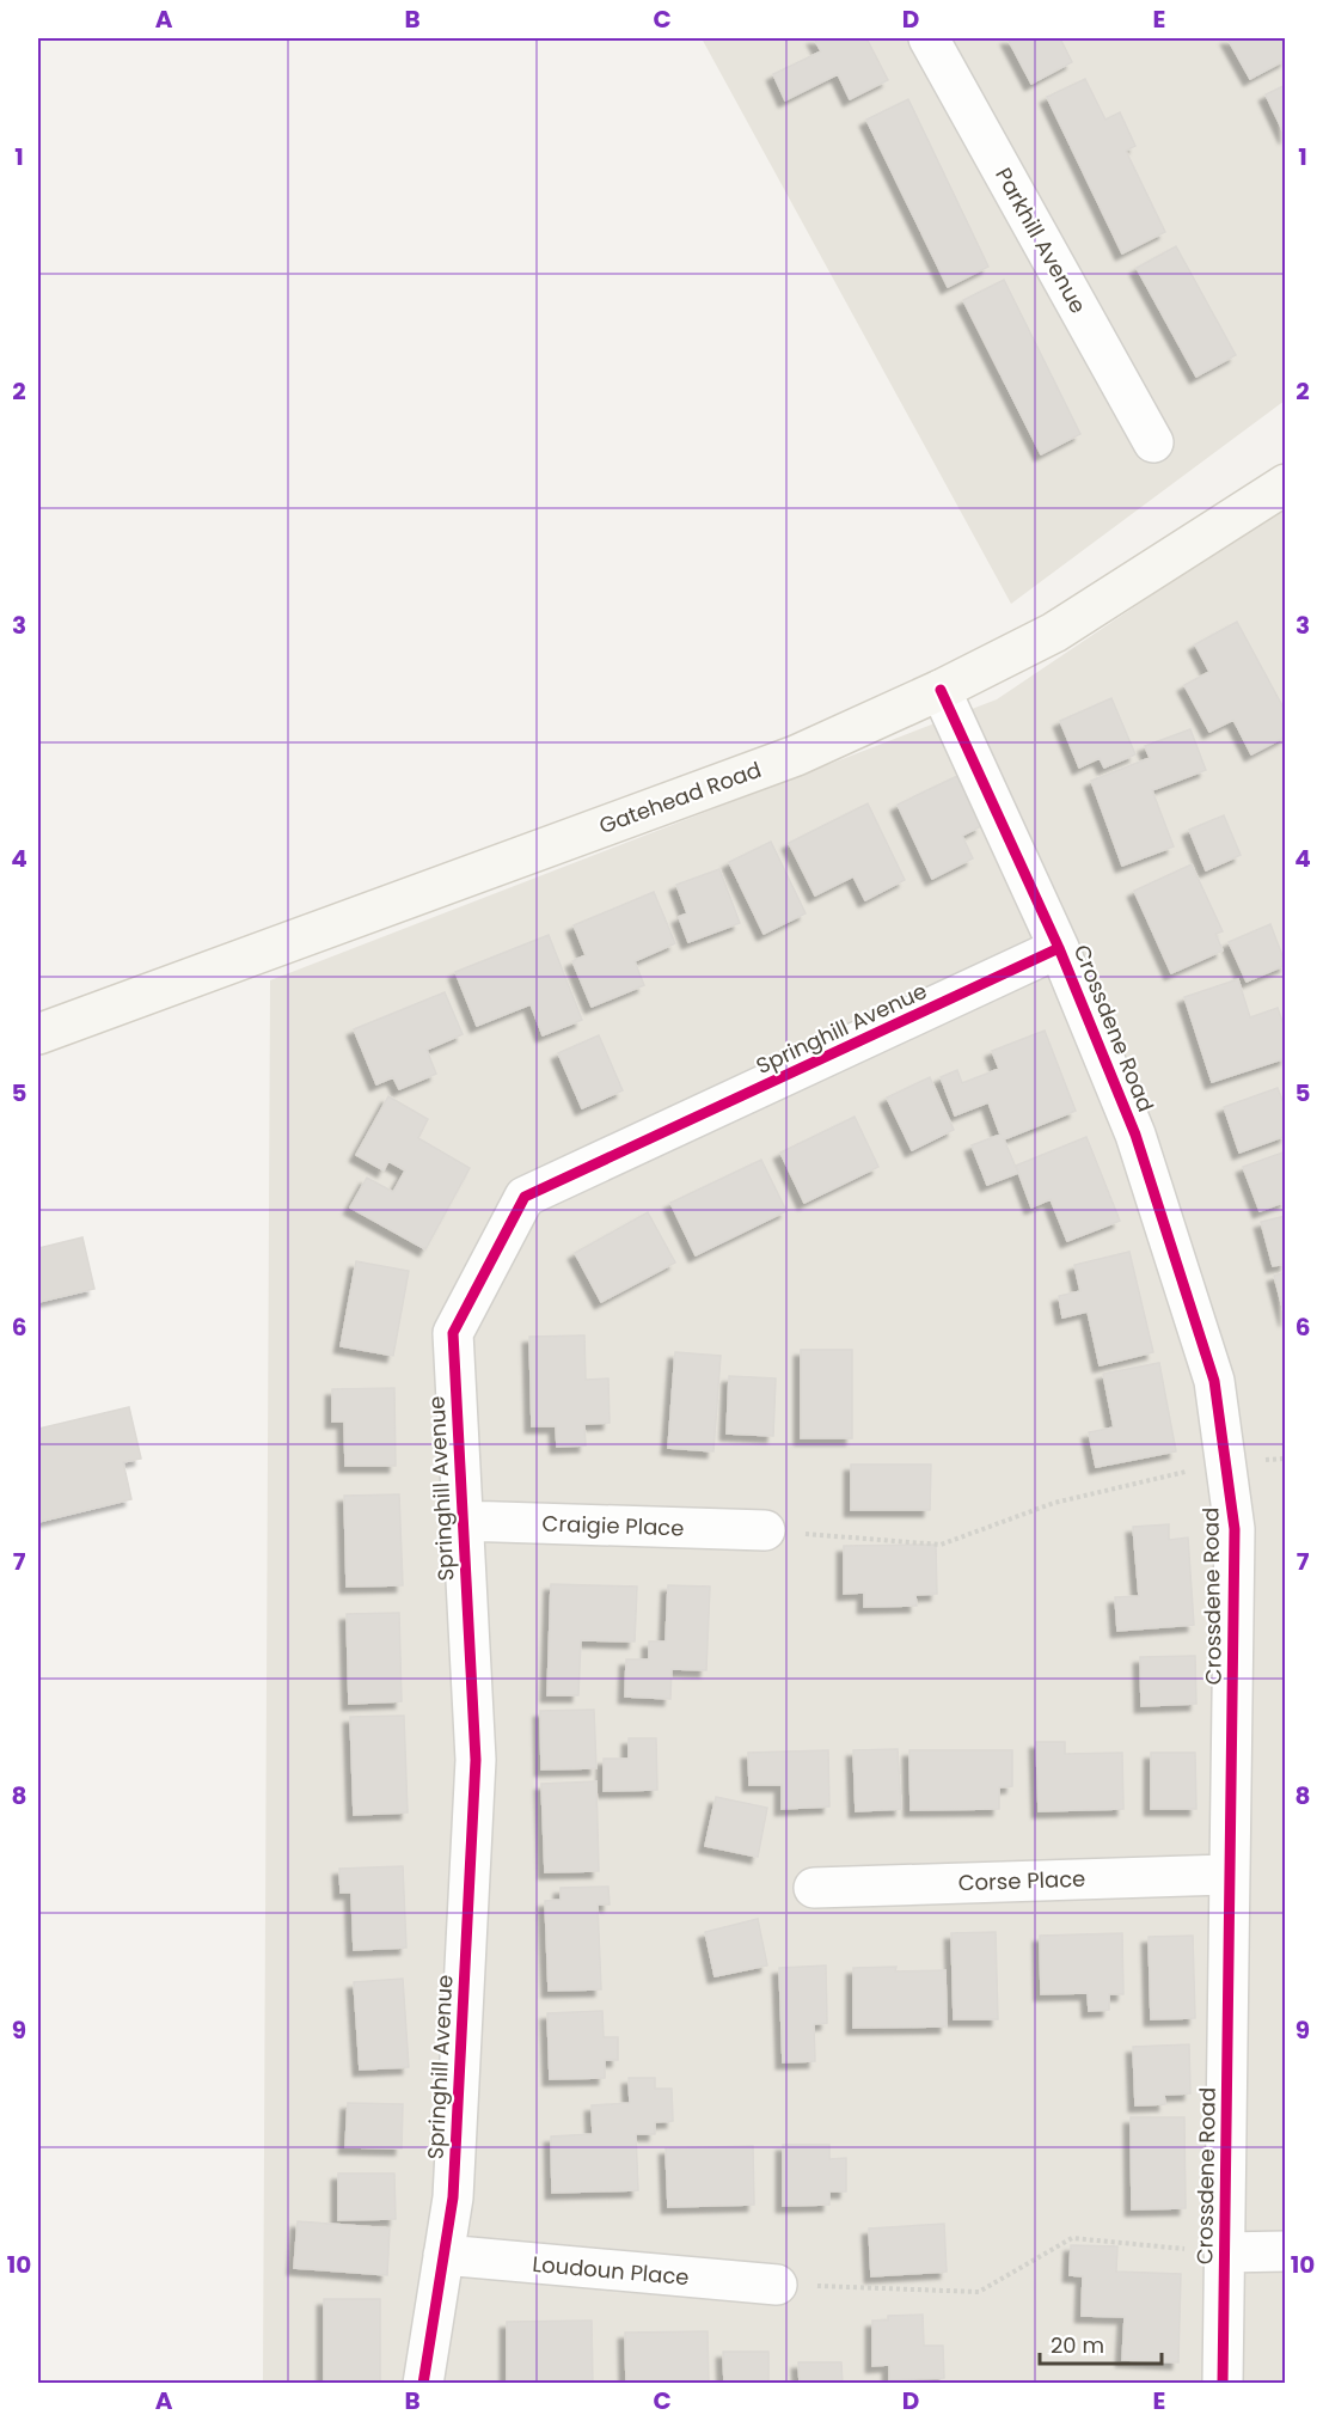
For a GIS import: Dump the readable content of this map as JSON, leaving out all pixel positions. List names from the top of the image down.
{
  "streets": {
    "main road": ["Gatehead Road"],
    "street": [
      "Parkhill Avenue",
      "Springhill Avenue",
      "Crossdene Road",
      "Craigie Place",
      "Corse Place",
      "Loudoun Place"
    ]
  },
  "crossings": [
    ["Gatehead Road", "Crossdene Road"],
    ["Springhill Avenue", "Crossdene Road"],
    ["Springhill Avenue", "Craigie Place"],
    ["Springhill Avenue", "Loudoun Place"],
    ["Crossdene Road", "Corse Place"]
  ],
  "scale_bar": "20 m",
  "grid": {
    "columns": [
      "A",
      "B",
      "C",
      "D",
      "E"
    ],
    "rows": [
      "1",
      "2",
      "3",
      "4",
      "5",
      "6",
      "7",
      "8",
      "9",
      "10"
    ]
  }
}
